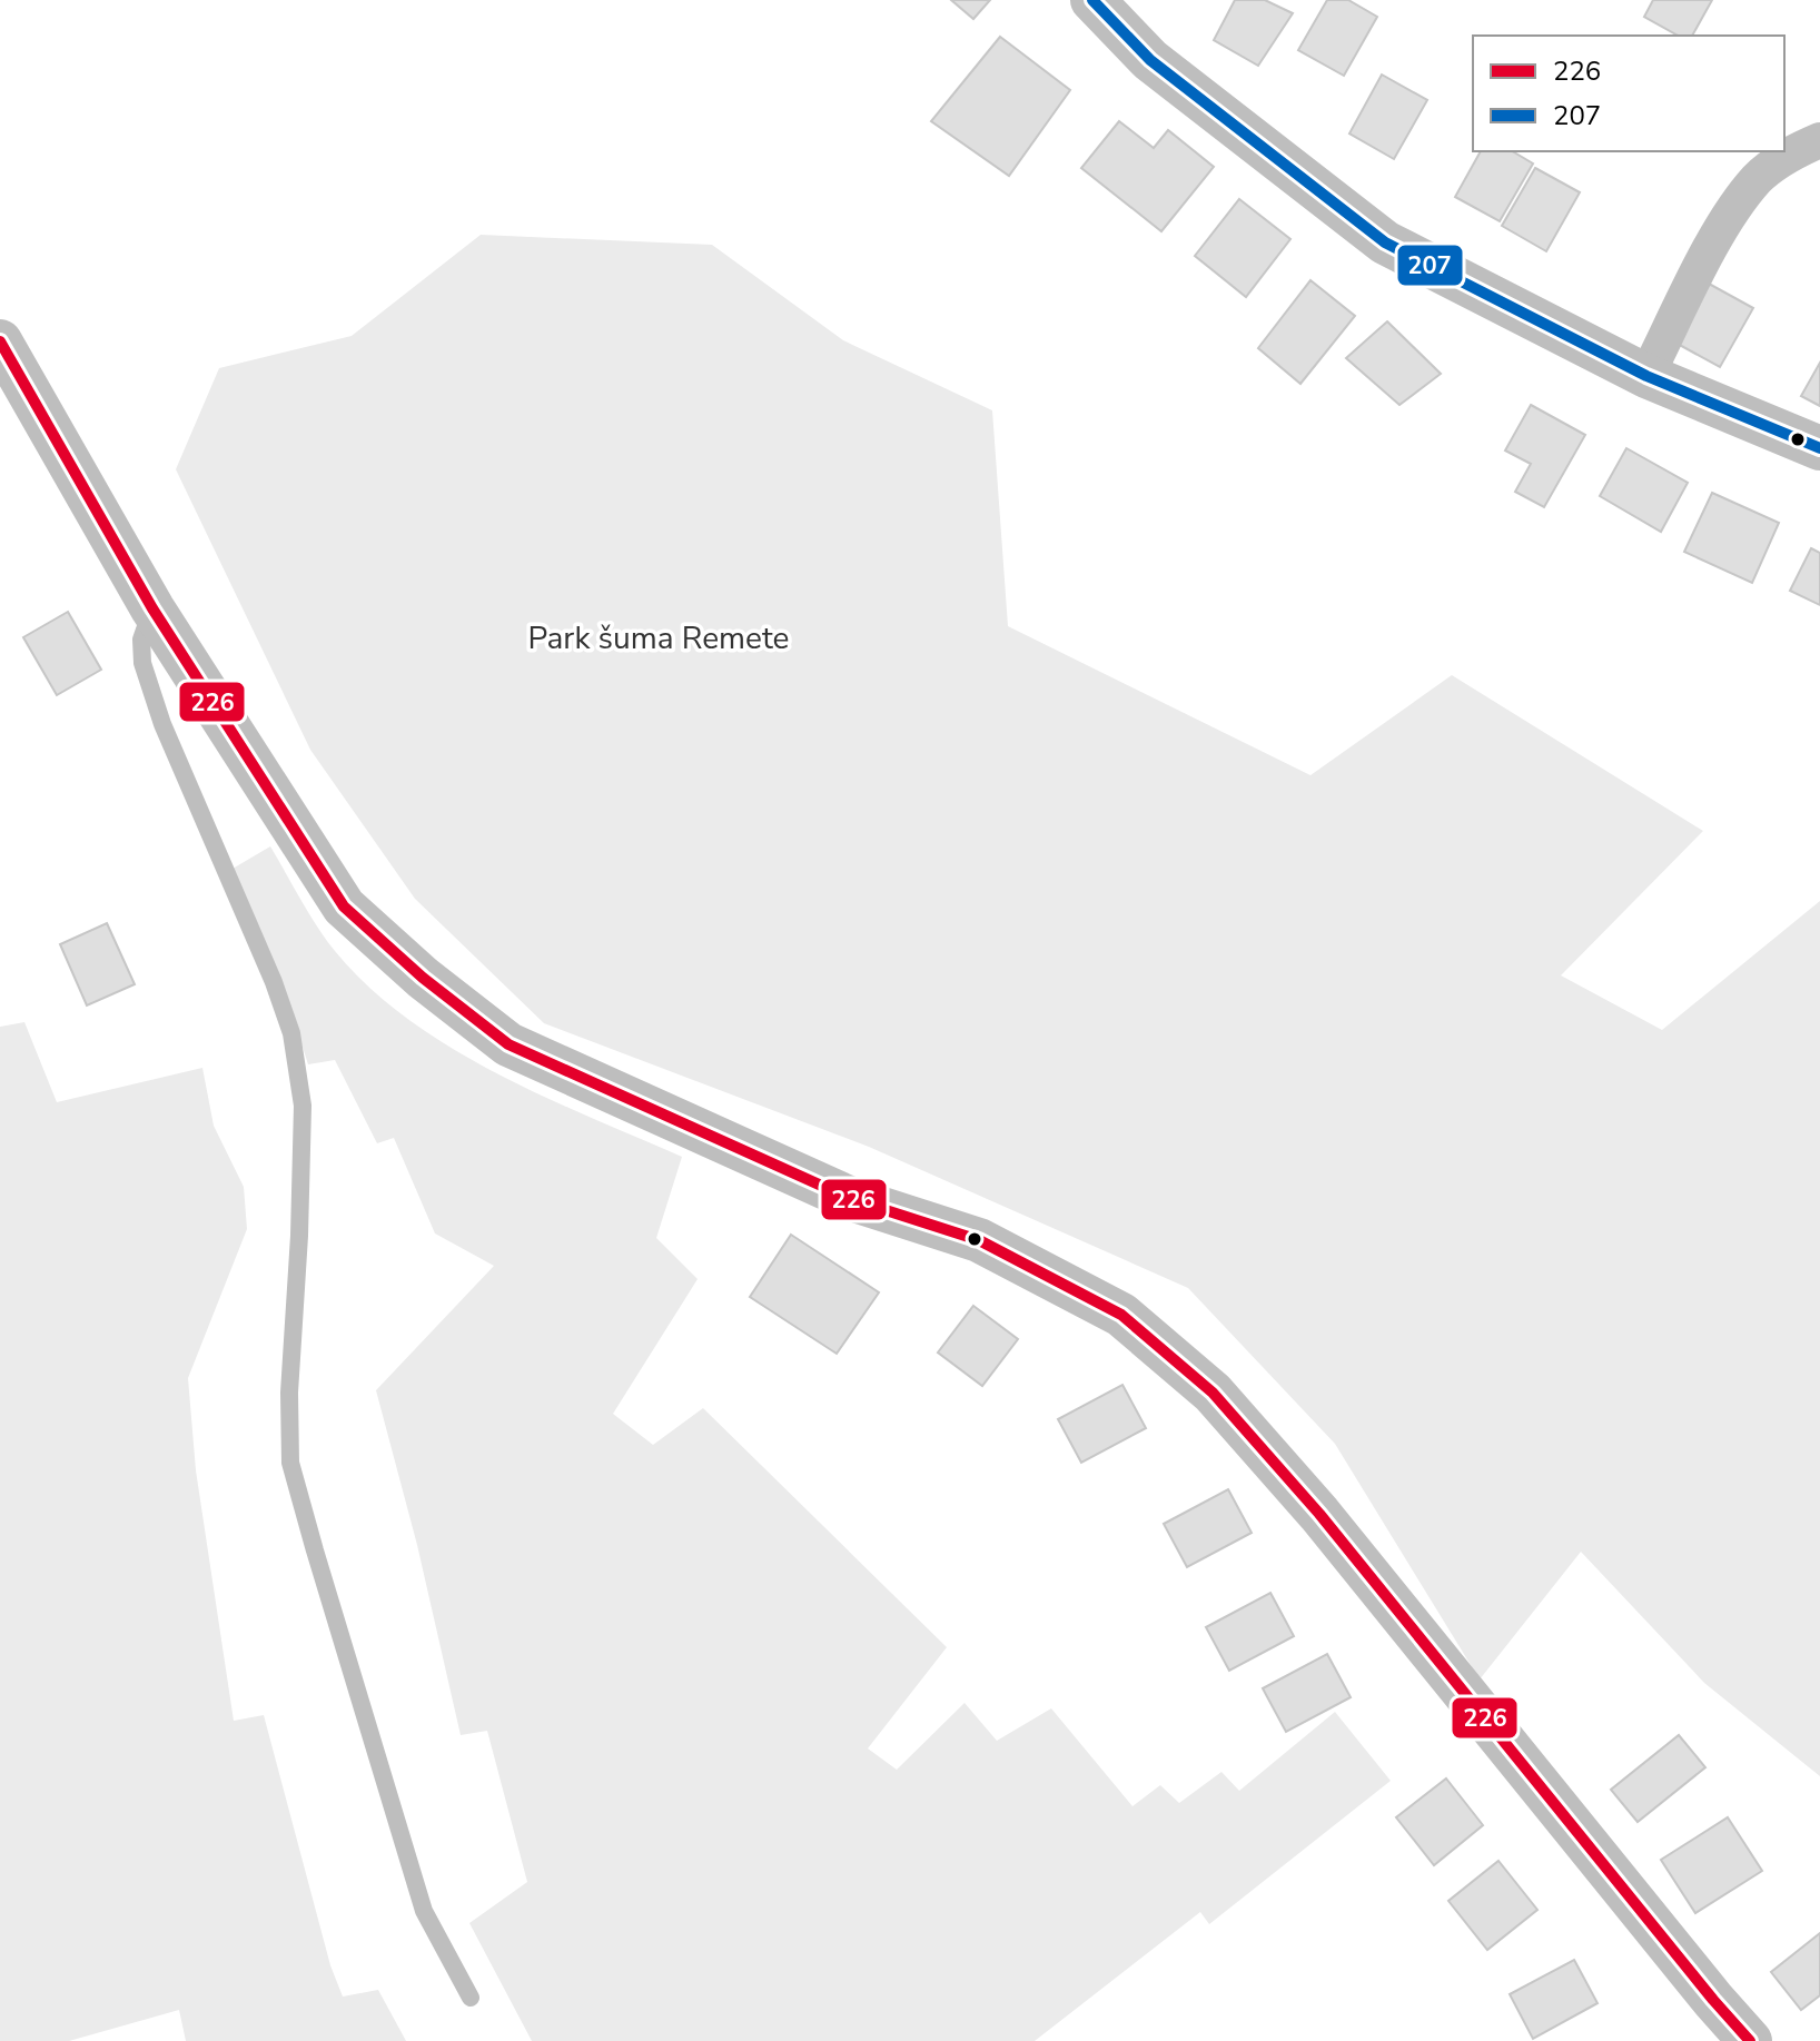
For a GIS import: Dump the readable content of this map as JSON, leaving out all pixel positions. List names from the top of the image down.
{
  "parks": ["Park šuma Remete"],
  "lines": ["transit line 207", "transit line 226"],
  "legend": ["226", "207"]
}
